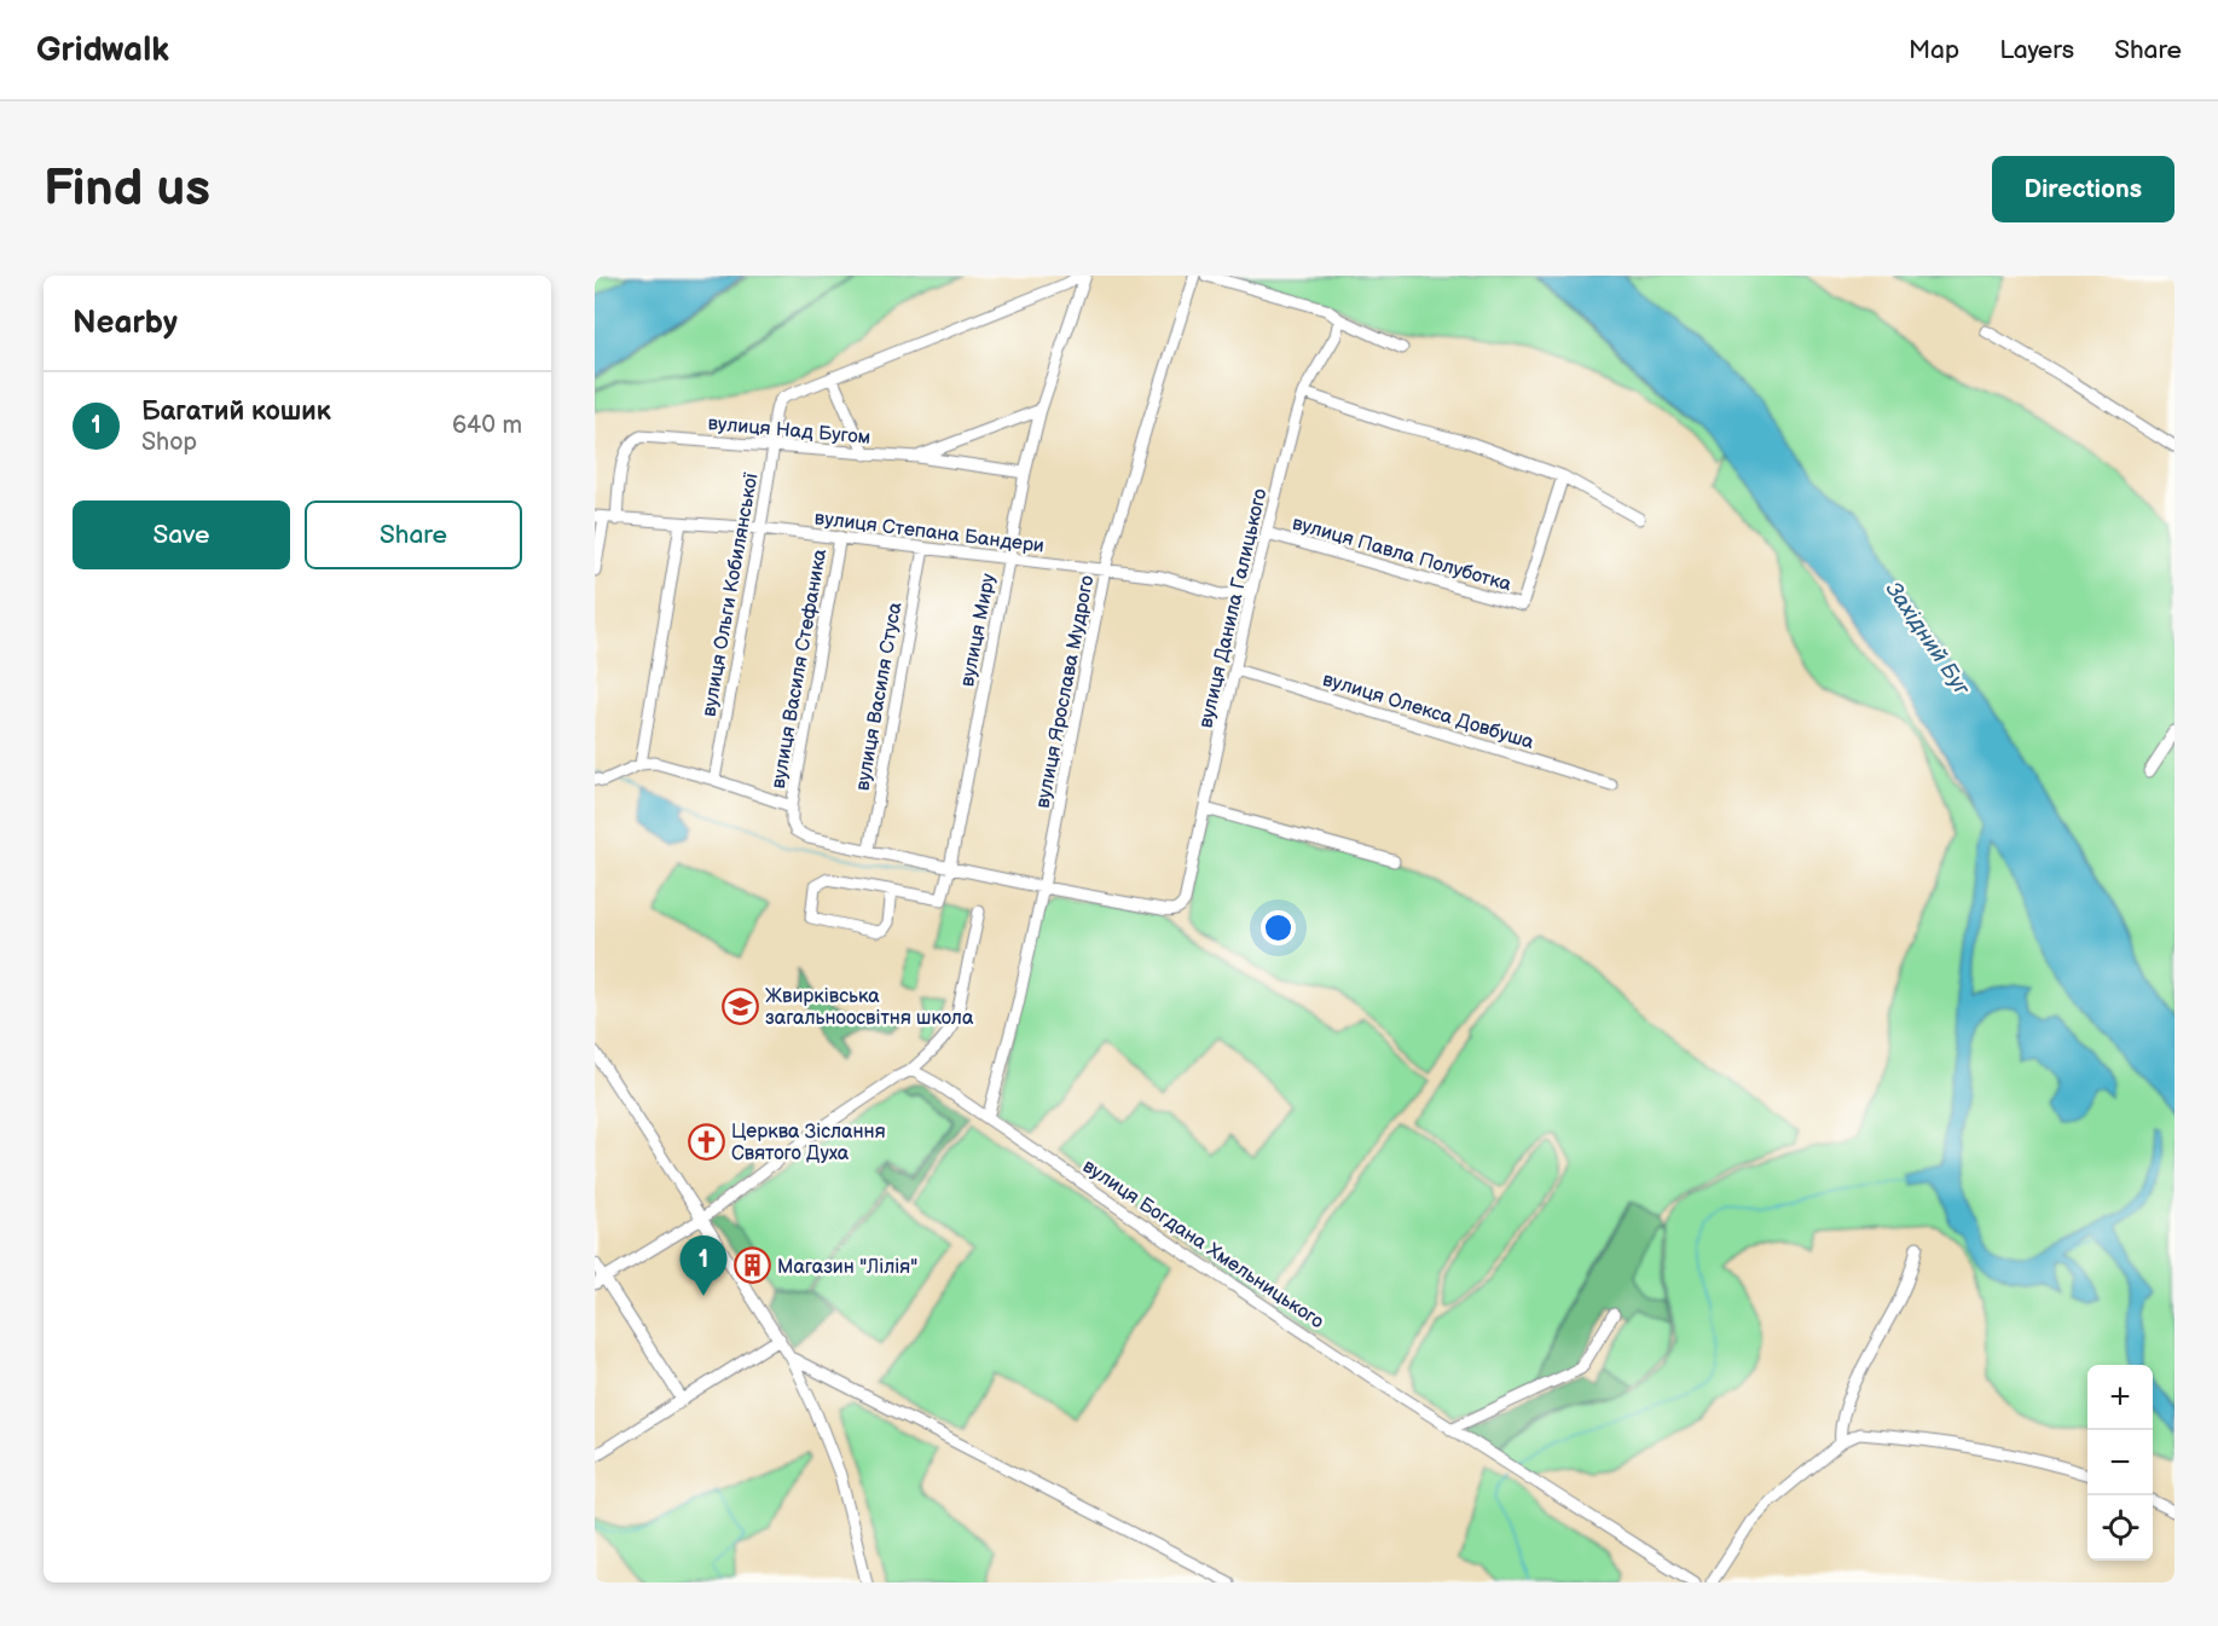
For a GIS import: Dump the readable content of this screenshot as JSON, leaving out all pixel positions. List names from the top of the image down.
{
  "streets": {
    "street": [
      "вулиця Над Бугом",
      "вулиця Степана Бандери",
      "вулиця Павла Полуботка",
      "вулиця Ольги Кобилянської",
      "вулиця Данила Галицького",
      "вулиця Миру",
      "вулиця Василя Стефаника",
      "вулиця Ярослава Мудрого",
      "вулиця Василя Стуса",
      "вулиця Олекса Довбуша",
      "вулиця Богдана Хмельницького"
    ]
  },
  "crossings": [
    ["вулиця Над Бугом", "вулиця Степана Бандери"],
    ["вулиця Над Бугом", "вулиця Ольги Кобилянської"],
    ["вулиця Над Бугом", "вулиця Миру"],
    ["вулиця Степана Бандери", "вулиця Ольги Кобилянської"],
    ["вулиця Степана Бандери", "вулиця Данила Галицького"],
    ["вулиця Степана Бандери", "вулиця Миру"],
    ["вулиця Степана Бандери", "вулиця Василя Стефаника"],
    ["вулиця Степана Бандери", "вулиця Ярослава Мудрого"],
    ["вулиця Степана Бандери", "вулиця Василя Стуса"],
    ["вулиця Павла Полуботка", "вулиця Данила Галицького"],
    ["вулиця Данила Галицького", "вулиця Ярослава Мудрого"],
    ["вулиця Данила Галицького", "вулиця Олекса Довбуша"],
    ["вулиця Ярослава Мудрого", "вулиця Богдана Хмельницького"]
  ],
  "water": ["Західний Буг"],
  "places": {
    "school or university": ["Жвирківська загальноосвітня школа"],
    "church": ["Церква Зіслання Святого Духа"],
    "building": ["Магазин \"Лілія\""]
  },
  "page": {
    "header": "Gridwalk",
    "nav": ["Map", "Layers", "Share"],
    "buttons": [
      "Directions",
      ["Save", "Share"]
    ],
    "title": "Find us",
    "heading": "Nearby",
    "list": [
      {
        "mark": "1",
        "name": "Багатий кошик",
        "note": "Shop",
        "value": "640 m"
      }
    ],
    "pins": "1",
    "map_buttons": ["+", "−"]
  }
}
